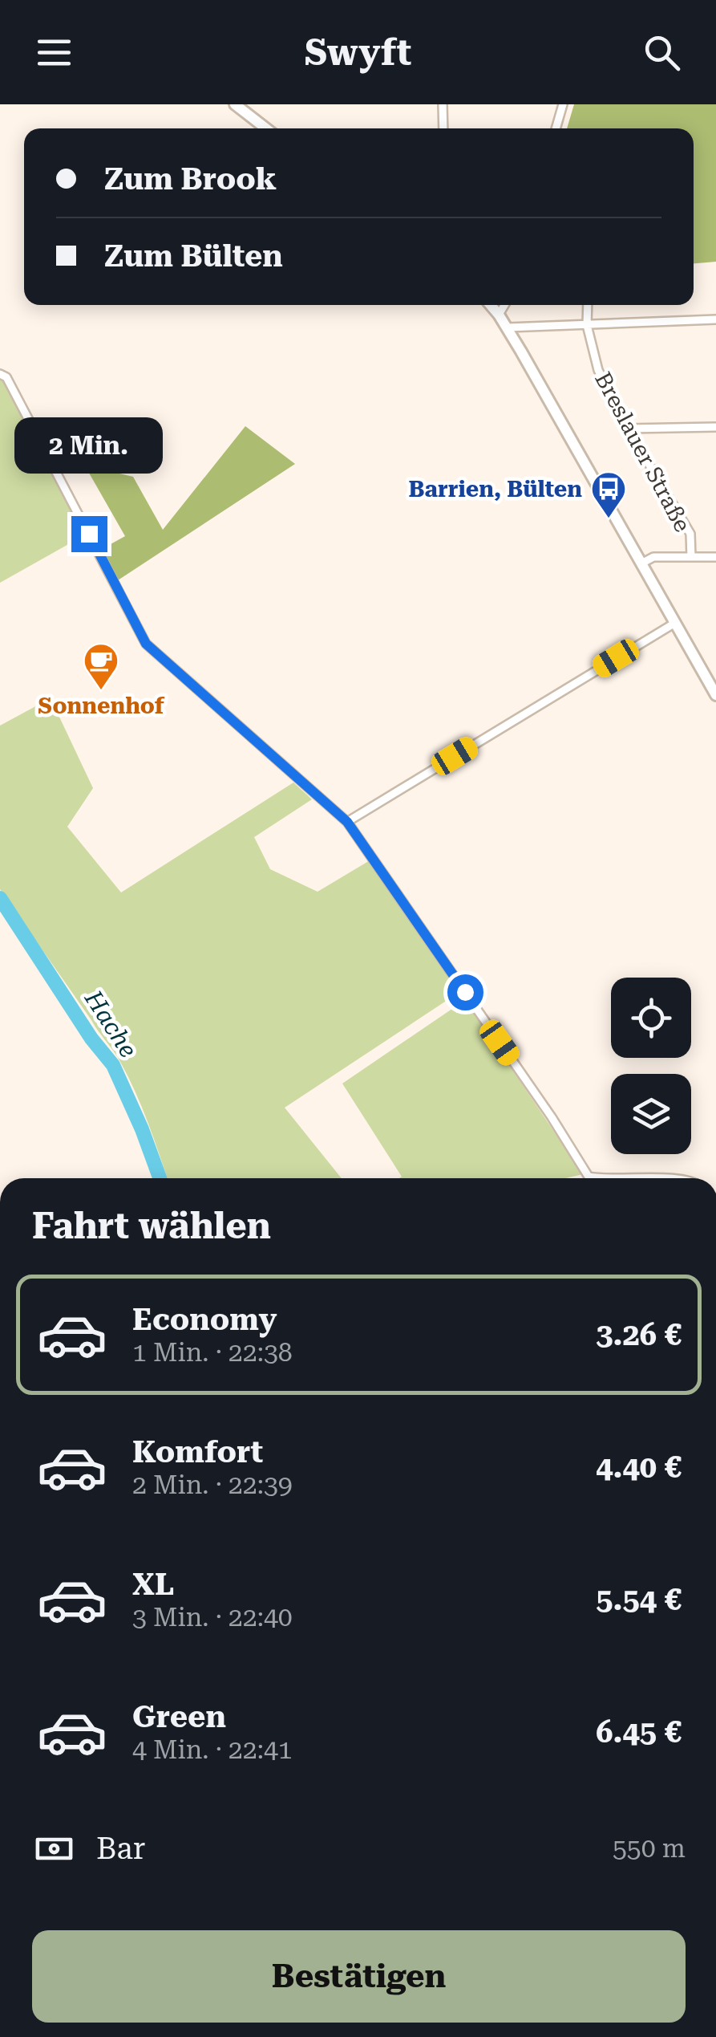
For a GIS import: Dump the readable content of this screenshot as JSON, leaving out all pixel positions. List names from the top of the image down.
{
  "streets": {
    "street": ["Breslauer Straße"]
  },
  "water": ["Hache"],
  "places": {
    "bus stop": ["Barrien, Bülten"],
    "cafe": ["Sonnenhof"]
  },
  "page": {
    "header": "Swyft",
    "banner": ["Zum Brook", "Zum Bülten"],
    "bubble": "2 Min.",
    "heading": "Fahrt wählen",
    "list": [
      {
        "name": "Economy",
        "note": "1 Min. · 22:38",
        "value": "3.26 €"
      },
      {
        "name": "Komfort",
        "note": "2 Min. · 22:39",
        "value": "4.40 €"
      },
      {
        "name": "XL",
        "note": "3 Min. · 22:40",
        "value": "5.54 €"
      },
      {
        "name": "Green",
        "note": "4 Min. · 22:41",
        "value": "6.45 €"
      }
    ],
    "pay": ["Bar", "550 m"],
    "buttons": "Bestätigen"
  }
}
